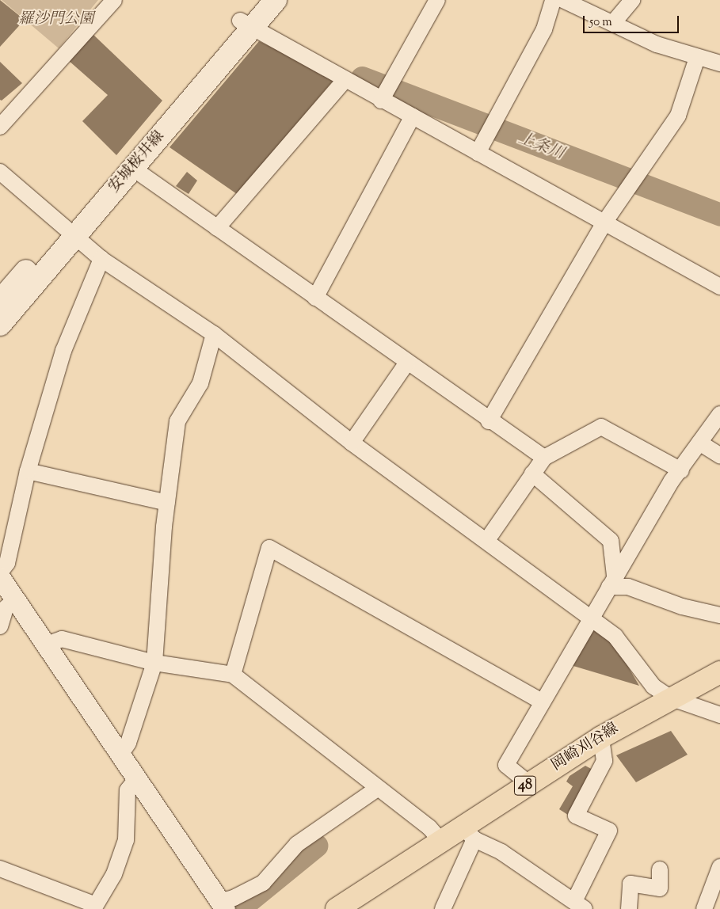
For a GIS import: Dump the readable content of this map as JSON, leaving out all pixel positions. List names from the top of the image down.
{
  "streets": {
    "main road": ["安城桜井線", "岡崎刈谷線", "48"]
  },
  "water": ["上条川"],
  "parks": ["羅沙門公園"],
  "scale_bar": "50 m"
}
